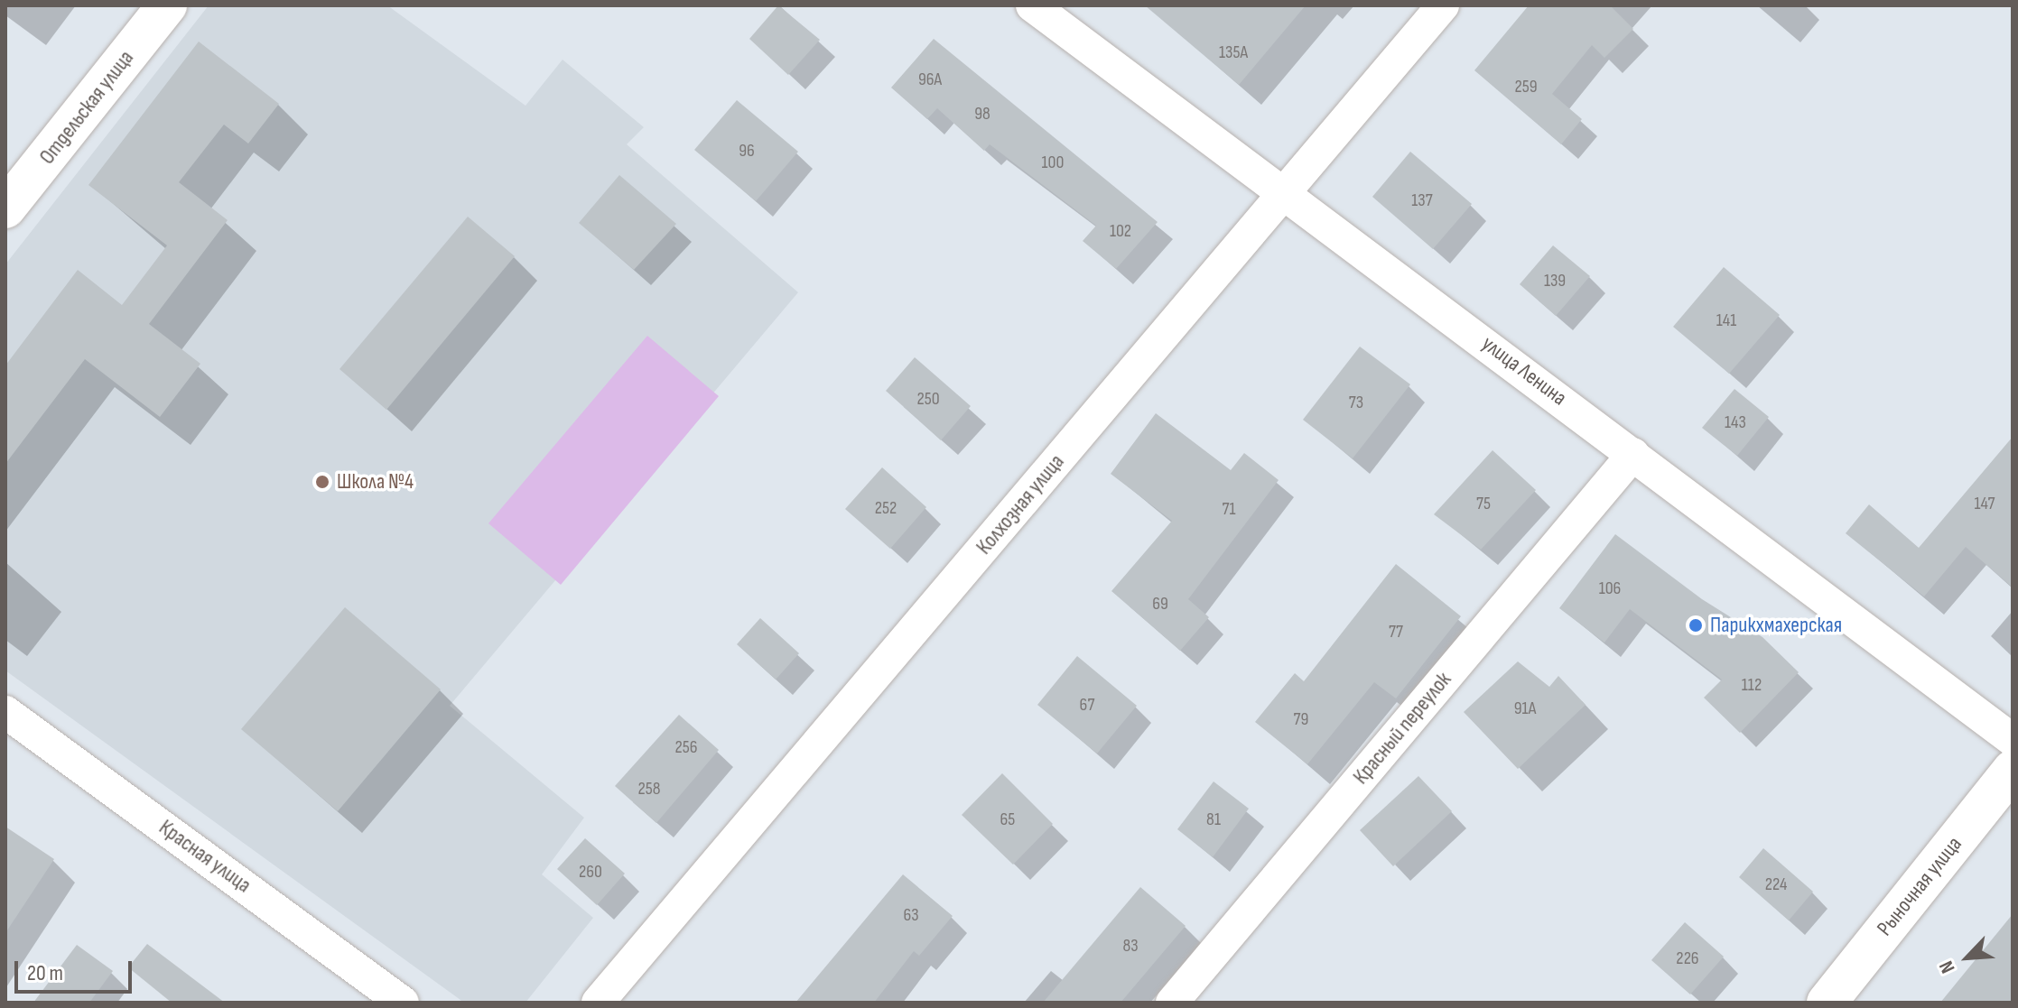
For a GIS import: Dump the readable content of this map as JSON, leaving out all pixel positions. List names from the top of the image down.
{
  "streets": {
    "street": [
      "Отдельская улица",
      "улица Ленина",
      "Колхозная улица",
      "Красный переулок",
      "Красная улица",
      "Рыночная улица"
    ]
  },
  "crossings": [
    ["улица Ленина", "Колхозная улица"],
    ["улица Ленина", "Красный переулок"]
  ],
  "places": ["Школа №4", "Парикхмахерская"],
  "house_numbers": [
    "135А",
    "96А",
    "259",
    "98",
    "96",
    "100",
    "137",
    "102",
    "139",
    "141",
    "250",
    "73",
    "143",
    "75",
    "147",
    "252",
    "71",
    "106",
    "69",
    "77",
    "112",
    "67",
    "91А",
    "79",
    "256",
    "258",
    "65",
    "81",
    "260",
    "224",
    "63",
    "83",
    "226"
  ],
  "scale_bar": "20 m",
  "north": "bottom left"
}
